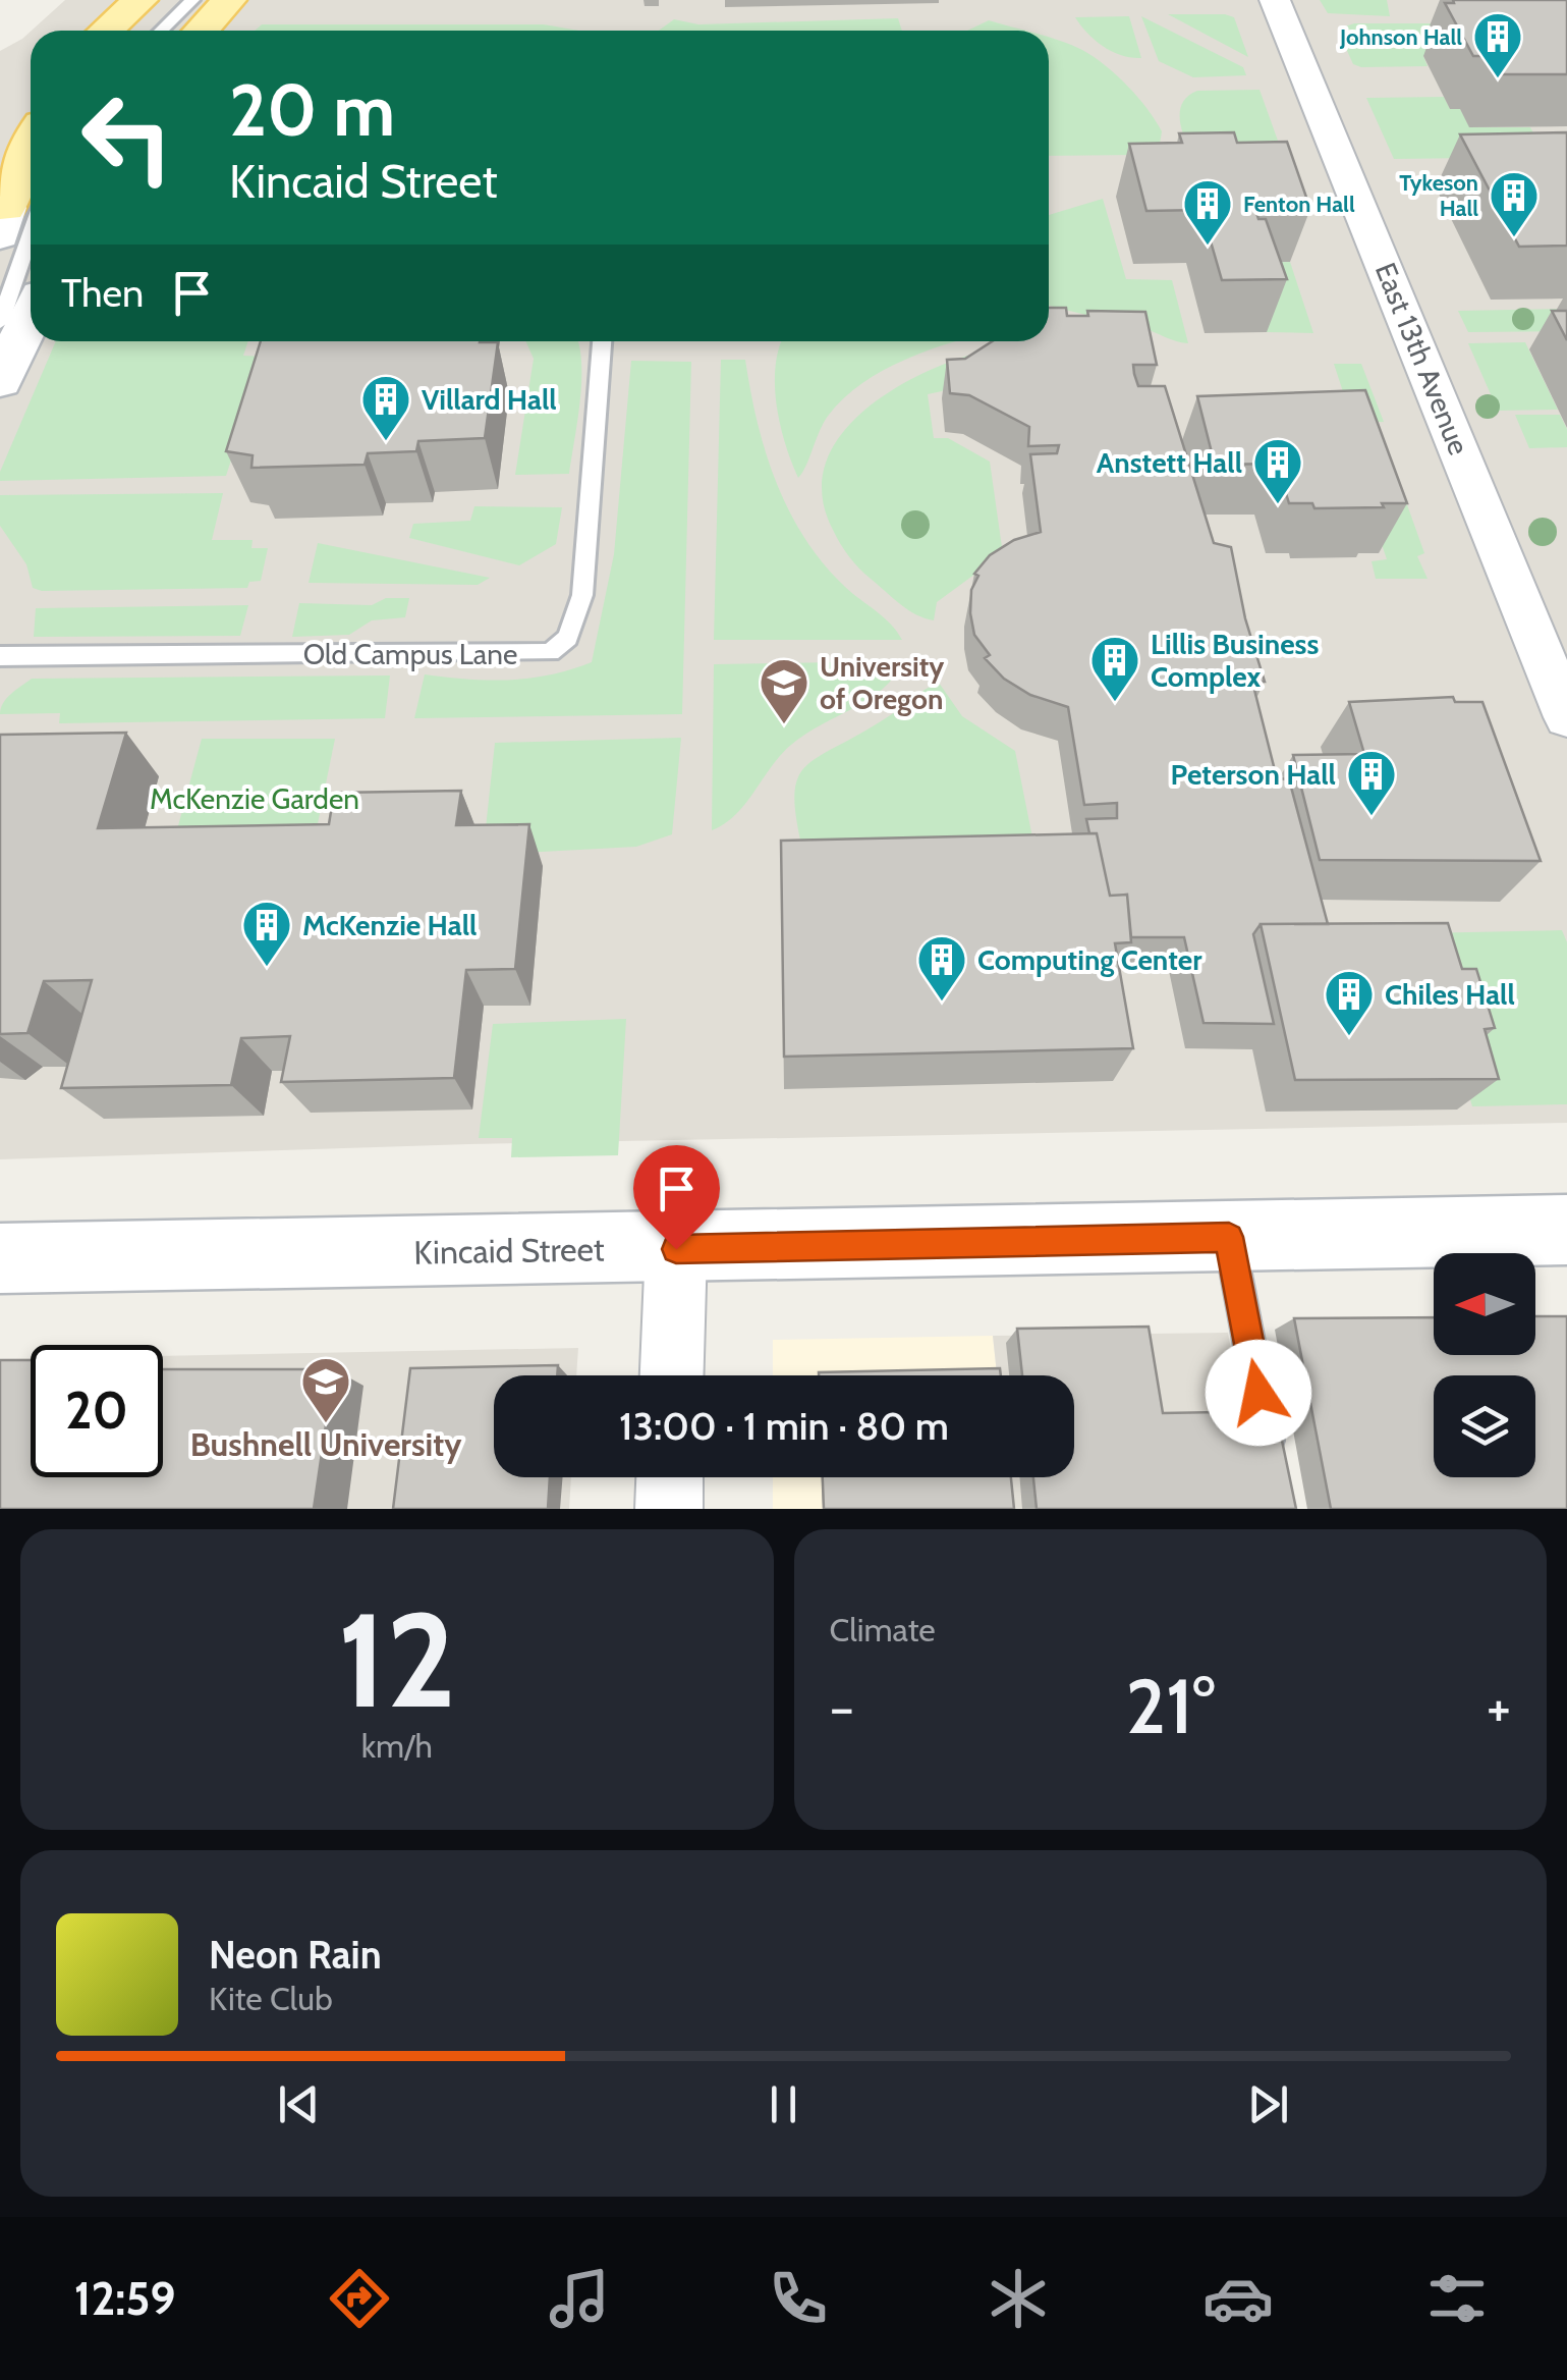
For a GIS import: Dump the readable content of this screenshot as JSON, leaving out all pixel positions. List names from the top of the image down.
{
  "streets": {
    "street": ["East 13th Avenue", "Kincaid Street"],
    "lane": ["Old Campus Lane"]
  },
  "parks": ["McKenzie Garden"],
  "places": {
    "building": [
      "Johnson Hall",
      "Tykeson Hall",
      "Fenton Hall",
      "Villard Hall",
      "Anstett Hall",
      "Lillis Business Complex",
      "Peterson Hall",
      "McKenzie Hall",
      "Computing Center",
      "Chiles Hall"
    ],
    "school or university": ["University of Oregon", "Bushnell University"]
  },
  "north": "left",
  "page": {
    "turn": ["20 m", "Kincaid Street"],
    "then": "Then",
    "limit": "20",
    "trip": "13:00 · 1 min · 80 m",
    "tile": [
      ["12", "km/h"],
      "Climate"
    ],
    "heat": ["−", "21°", "+"],
    "song": ["Neon Rain", "Kite Club"],
    "tabs": "12:59"
  }
}
